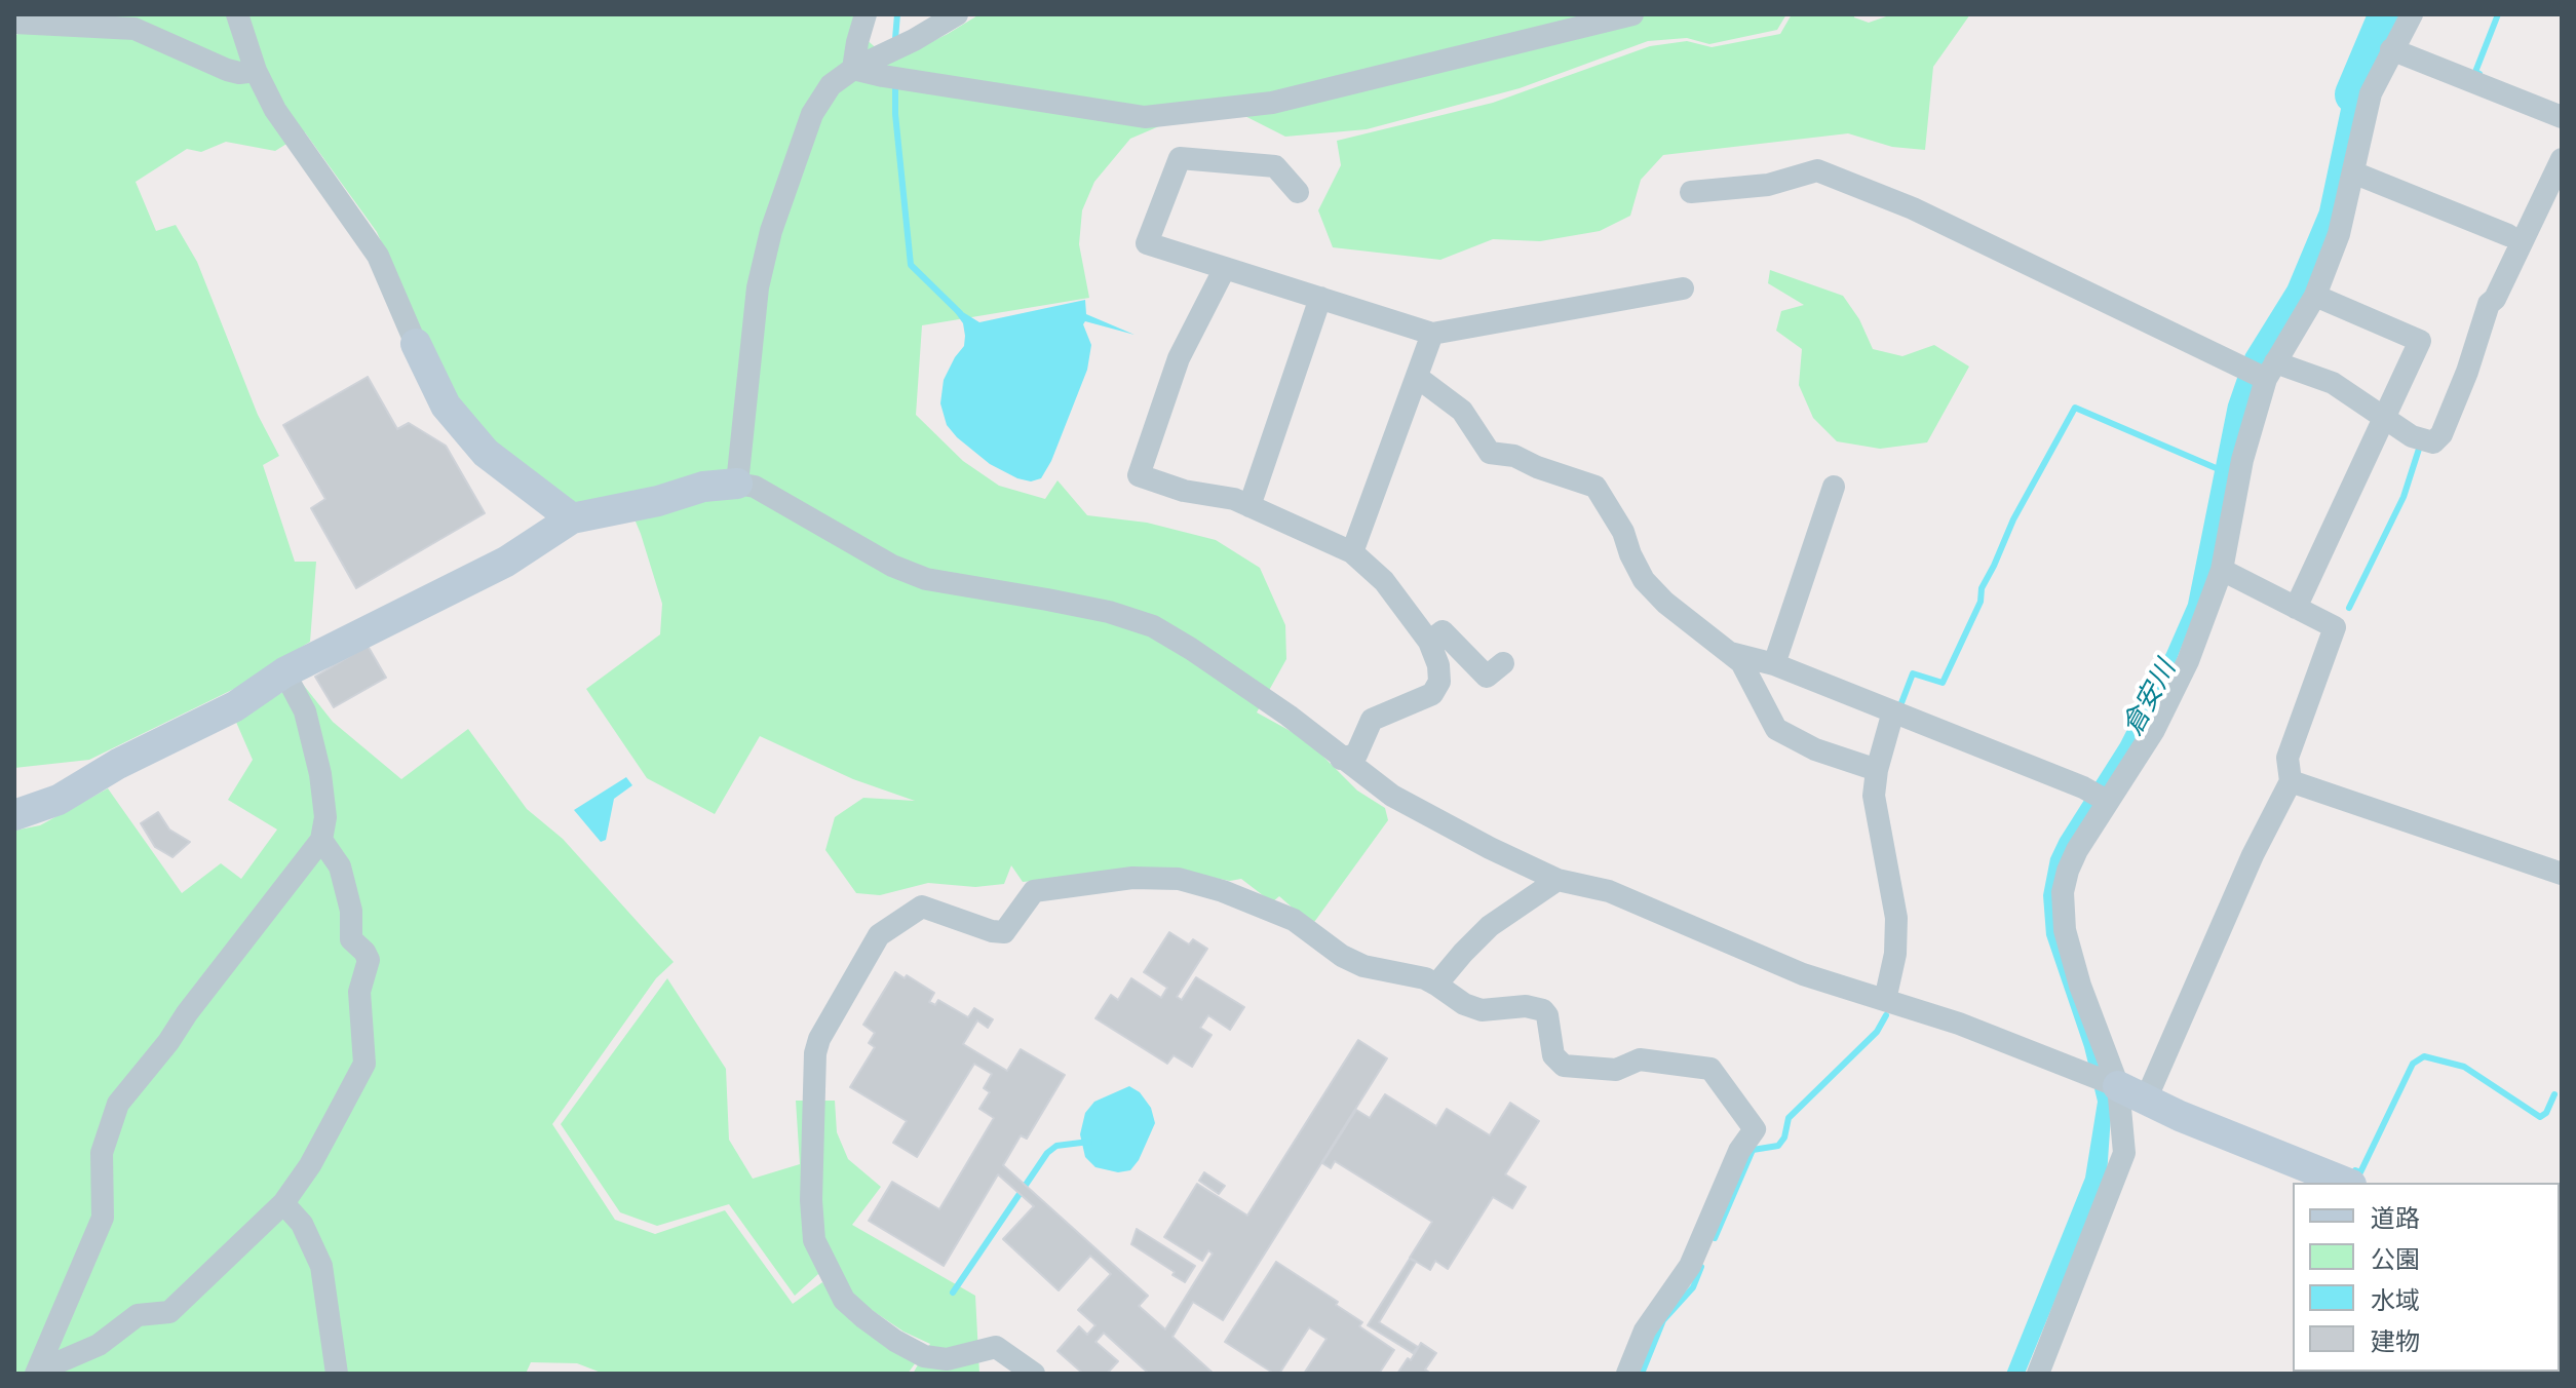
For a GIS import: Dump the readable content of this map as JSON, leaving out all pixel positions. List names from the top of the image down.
{
  "water": ["倉安川"],
  "legend": [
    "道路",
    "公園",
    "水域",
    "建物"
  ]
}
